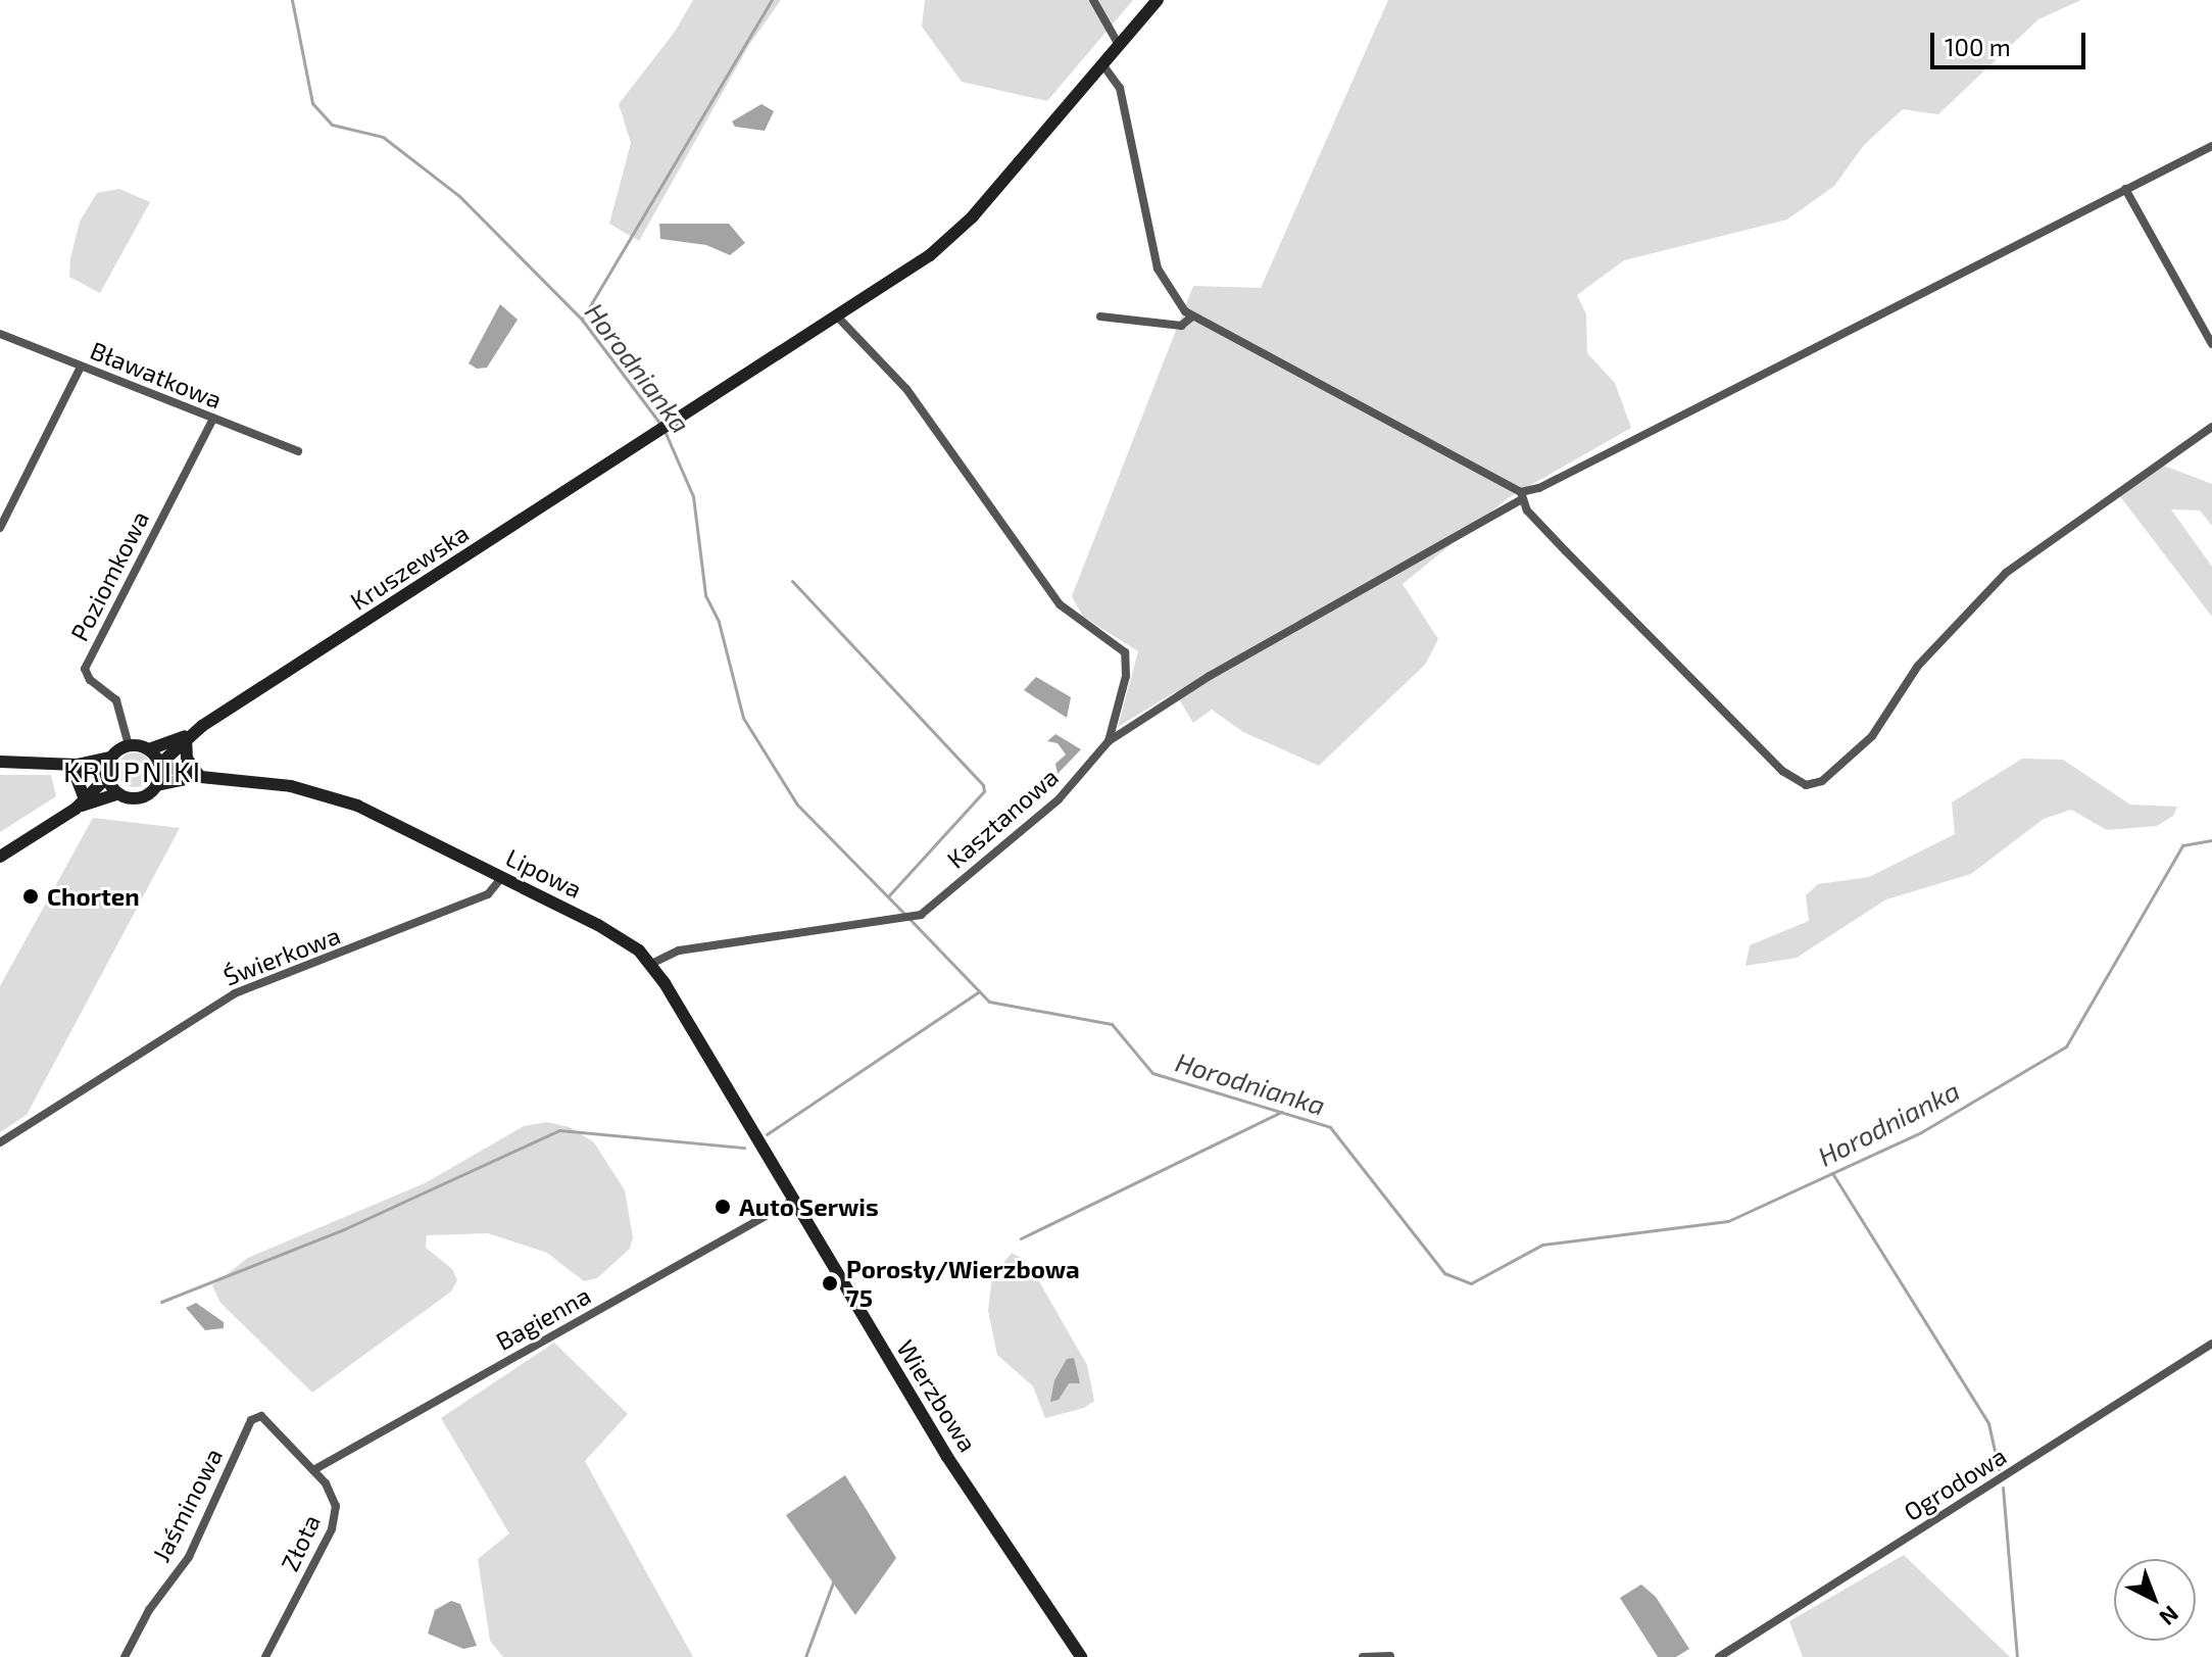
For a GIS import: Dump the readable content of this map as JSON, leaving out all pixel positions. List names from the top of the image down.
{
  "streets": {
    "street": [
      "Bławatkowa",
      "Kruszewska",
      "Poziomkowa",
      "Kasztanowa",
      "Lipowa",
      "Świerkowa",
      "Bagienna",
      "Wierzbowa",
      "Ogrodowa",
      "Jaśminowa",
      "Złota"
    ]
  },
  "crossings": [
    ["Bławatkowa", "Poziomkowa"],
    ["Kruszewska", "Poziomkowa"],
    ["Kruszewska", "Lipowa"],
    ["Poziomkowa", "Lipowa"],
    ["Kasztanowa", "Lipowa"],
    ["Lipowa", "Świerkowa"],
    ["Lipowa", "Wierzbowa"],
    ["Bagienna", "Wierzbowa"],
    ["Bagienna", "Złota"],
    ["Jaśminowa", "Złota"]
  ],
  "districts": ["KRUPNIKI"],
  "water": ["Horodnianka"],
  "places": ["Chorten", "Auto Serwis", "Porosły/Wierzbowa 75"],
  "scale_bar": "100 m",
  "north": "bottom right"
}
